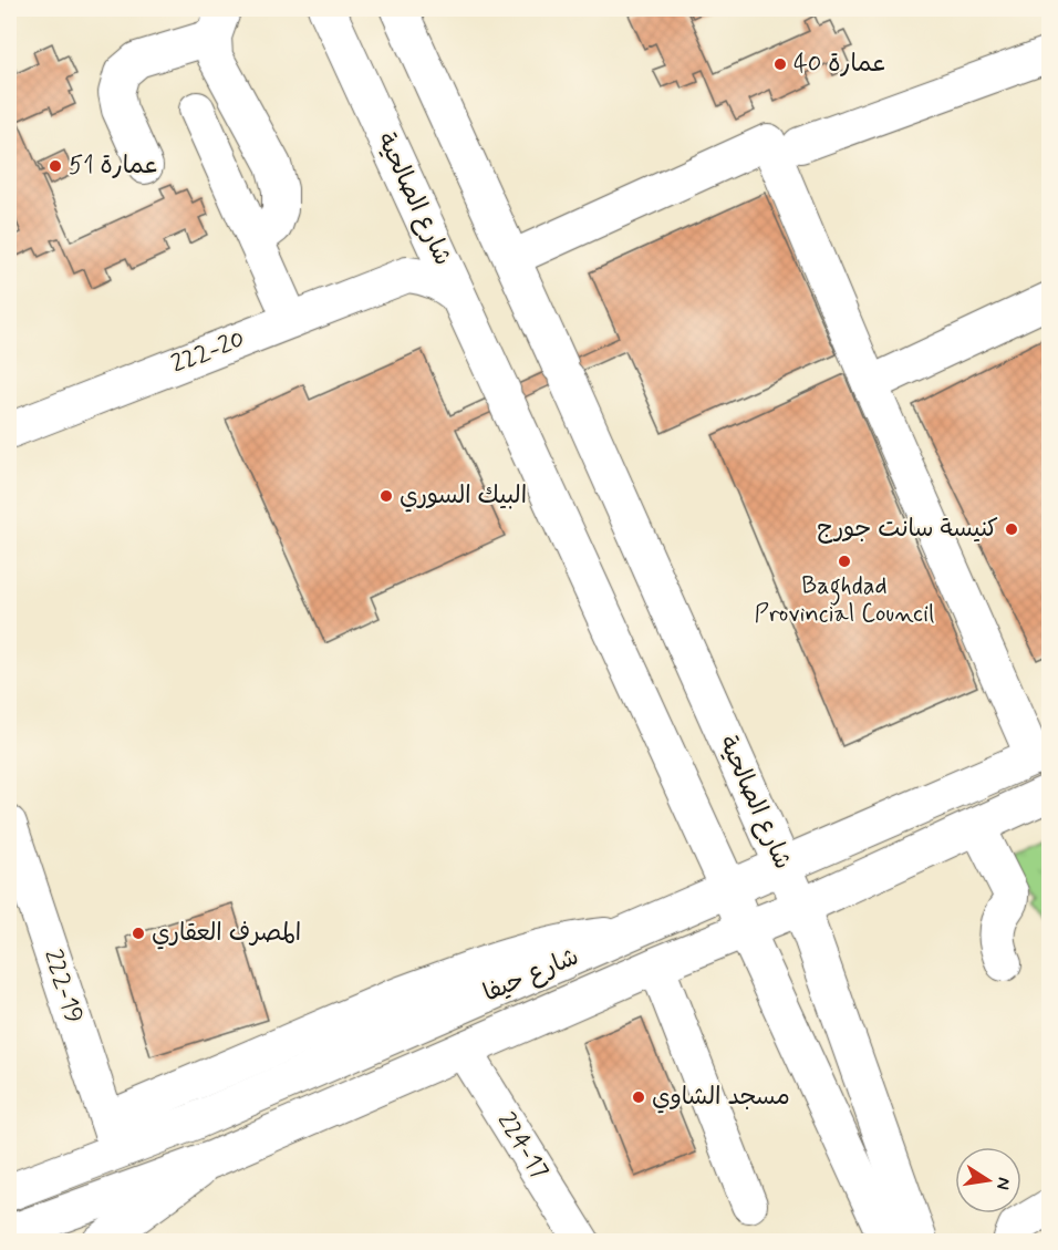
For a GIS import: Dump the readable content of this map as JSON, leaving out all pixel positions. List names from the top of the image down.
{
  "streets": {
    "main road": ["شارع الصالحية", "شارع حيفا"],
    "street": ["222-20", "222-19", "224-17"]
  },
  "crossings": [
    ["شارع الصالحية", "شارع حيفا"],
    ["شارع حيفا", "222-19"],
    ["شارع حيفا", "224-17"]
  ],
  "places": [
    "عمارة 40",
    "عمارة 51",
    "البيك السوري",
    "كنيسة سانت جورج",
    "Baghdad Provincial Council",
    "المصرف العقاري",
    "مسجد الشاوي"
  ],
  "north": "right"
}
